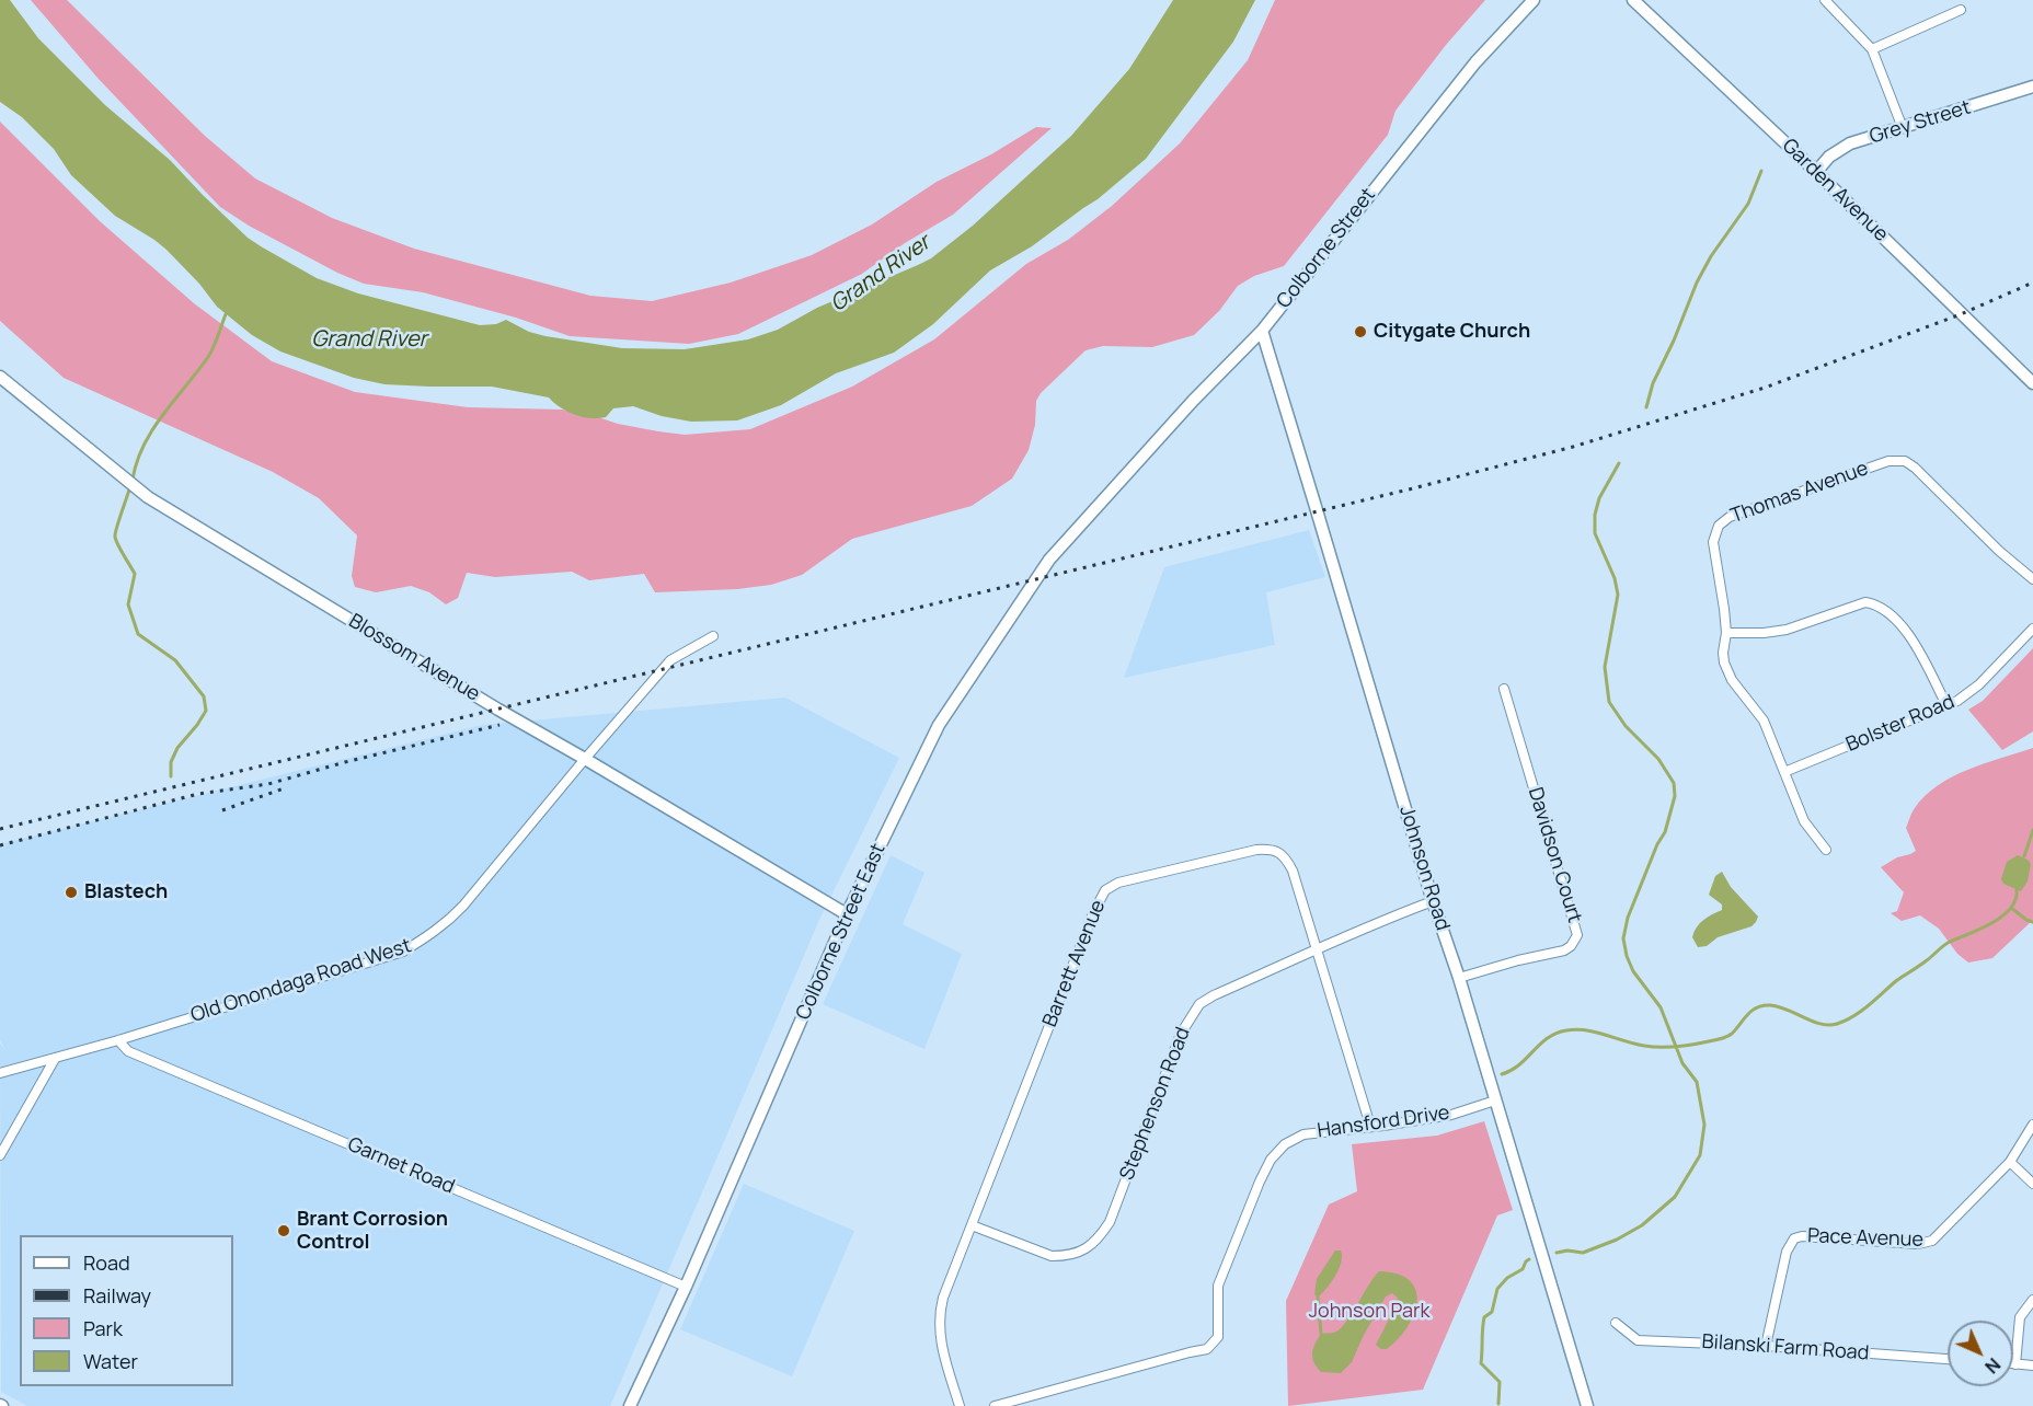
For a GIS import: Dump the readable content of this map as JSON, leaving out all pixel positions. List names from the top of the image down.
{
  "streets": {
    "street": [
      "Grey Street",
      "Garden Avenue",
      "Colborne Street",
      "Thomas Avenue",
      "Blossom Avenue",
      "Bolster Road",
      "Davidson Court",
      "Johnson Road",
      "Colborne Street East",
      "Barrett Avenue",
      "Old Onondaga Road West",
      "Stephenson Road",
      "Hansford Drive",
      "Garnet Road",
      "Pace Avenue",
      "Bilanski Farm Road"
    ]
  },
  "crossings": [
    ["Grey Street", "Garden Avenue"],
    ["Colborne Street", "Johnson Road"],
    ["Colborne Street", "Colborne Street East"],
    ["Thomas Avenue", "Bolster Road"],
    ["Blossom Avenue", "Colborne Street East"],
    ["Blossom Avenue", "Old Onondaga Road West"],
    ["Davidson Court", "Johnson Road"],
    ["Johnson Road", "Stephenson Road"],
    ["Johnson Road", "Hansford Drive"],
    ["Colborne Street East", "Garnet Road"],
    ["Barrett Avenue", "Stephenson Road"],
    ["Barrett Avenue", "Hansford Drive"],
    ["Old Onondaga Road West", "Garnet Road"],
    ["Pace Avenue", "Bilanski Farm Road"]
  ],
  "water": ["Grand River"],
  "parks": ["Johnson Park"],
  "places": ["Citygate Church", "Blastech", "Brant Corrosion Control"],
  "legend": [
    "Road",
    "Railway",
    "Park",
    "Water"
  ],
  "north": "bottom right"
}
